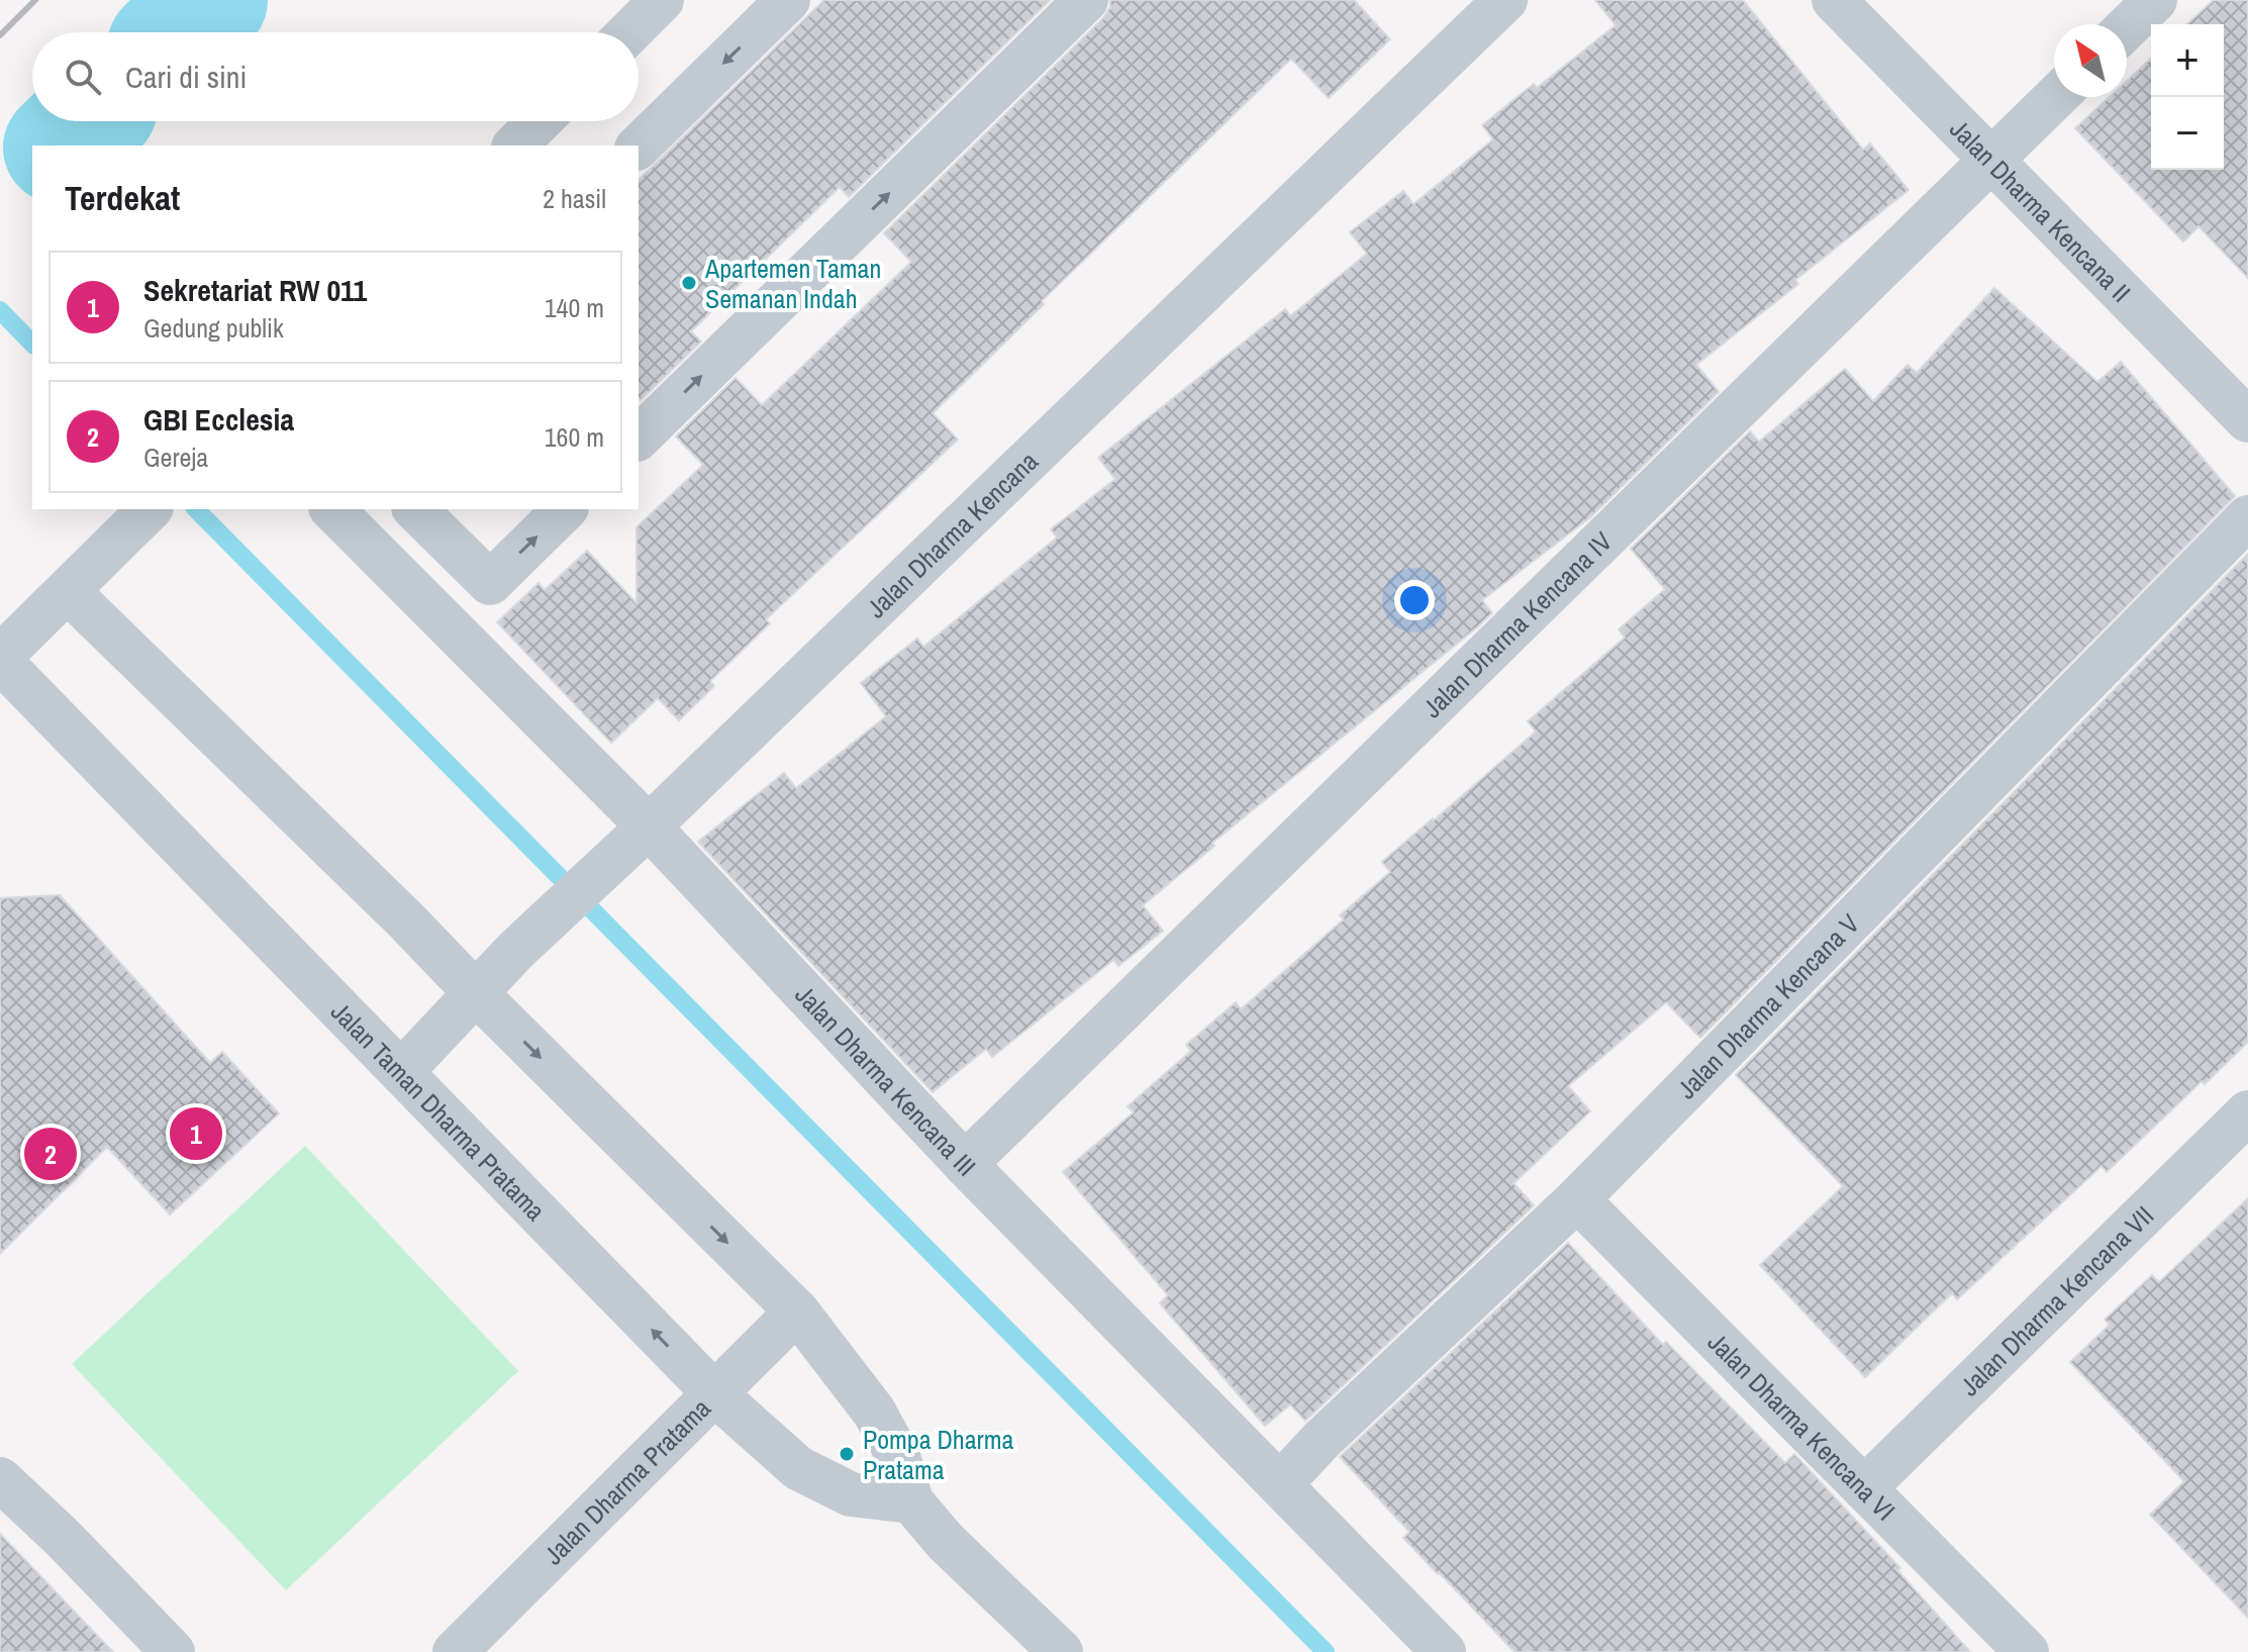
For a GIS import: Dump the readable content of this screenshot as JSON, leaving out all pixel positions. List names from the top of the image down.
{
  "streets": {
    "street": [
      "Jalan Dharma Kencana II",
      "Jalan Dharma Kencana",
      "Jalan Dharma Kencana IV",
      "Jalan Dharma Kencana V",
      "Jalan Dharma Kencana III",
      "Jalan Taman Dharma Pratama",
      "Jalan Dharma Kencana VII",
      "Jalan Dharma Kencana VI",
      "Jalan Dharma Pratama"
    ]
  },
  "crossings": [
    ["Jalan Dharma Kencana II", "Jalan Dharma Kencana IV"],
    ["Jalan Dharma Kencana", "Jalan Dharma Kencana III"],
    ["Jalan Dharma Kencana", "Jalan Taman Dharma Pratama"],
    ["Jalan Dharma Kencana IV", "Jalan Dharma Kencana III"],
    ["Jalan Dharma Kencana V", "Jalan Dharma Kencana III"],
    ["Jalan Dharma Kencana V", "Jalan Dharma Kencana VI"],
    ["Jalan Taman Dharma Pratama", "Jalan Dharma Pratama"],
    ["Jalan Dharma Kencana VII", "Jalan Dharma Kencana VI"]
  ],
  "places": ["Apartemen Taman Semanan Indah", "Pompa Dharma Pratama"],
  "north": "top left",
  "page": {
    "map_buttons": ["+", "−"],
    "search": "Cari di sini",
    "heading": ["Terdekat", "2 hasil"],
    "list": [
      {
        "mark": "1",
        "name": "Sekretariat RW 011",
        "note": "Gedung publik",
        "value": "140 m"
      },
      {
        "mark": "2",
        "name": "GBI Ecclesia",
        "note": "Gereja",
        "value": "160 m"
      }
    ],
    "pins": ["1", "2"]
  }
}
